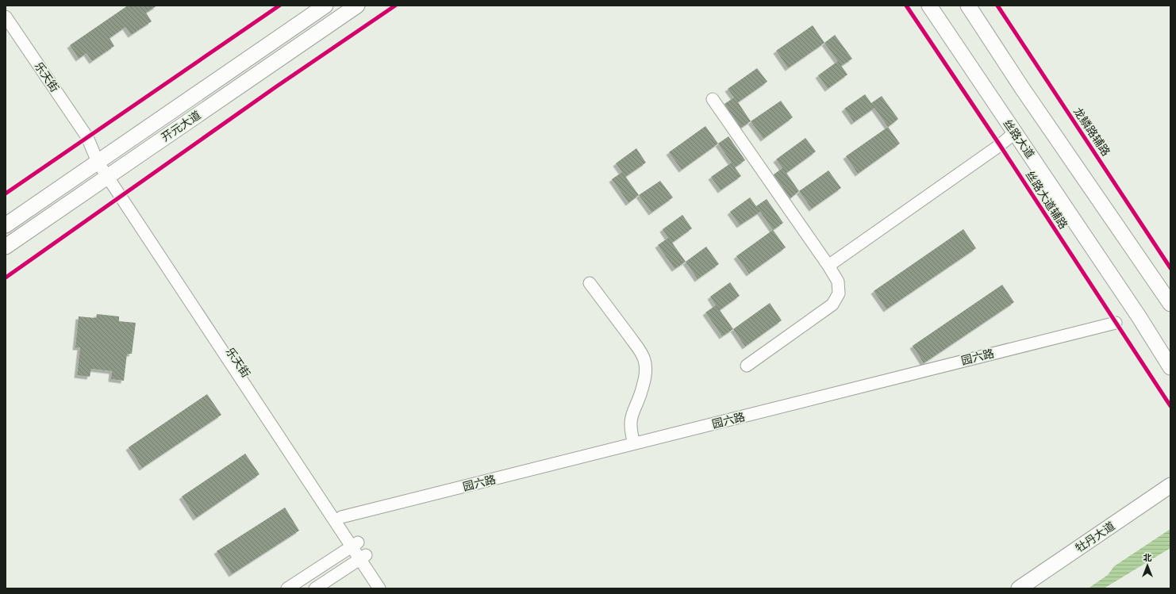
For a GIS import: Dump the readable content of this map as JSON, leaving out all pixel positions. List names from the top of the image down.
{
  "streets": {
    "main road": ["开元大道", "丝路大道", "牡丹大道"],
    "street": ["乐天街", "园六路"],
    "cycle path": ["龙鳞路辅路", "丝路大道辅路"]
  },
  "crossings": [
    ["乐天街", "开元大道"],
    ["乐天街", "园六路"]
  ],
  "north": "top"
}
